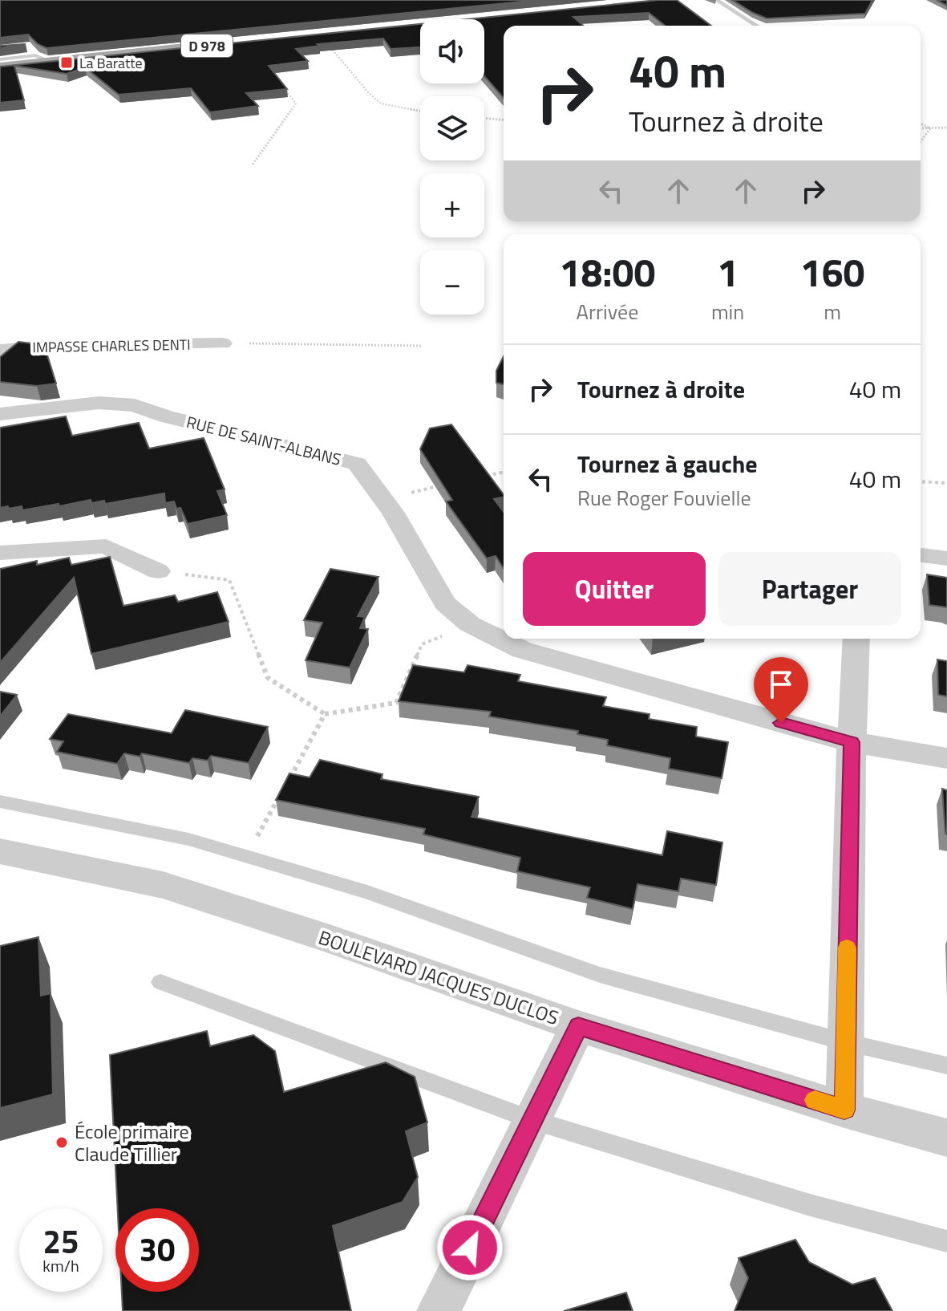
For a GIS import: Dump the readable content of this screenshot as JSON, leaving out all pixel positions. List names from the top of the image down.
{
  "streets": {
    "main road": ["D 978"],
    "street": ["IMPASSE CHARLES DENTI", "RUE DE SAINT-ALBANS", "BOULEVARD JACQUES DUCLOS"]
  },
  "places": {
    "transit": ["La Baratte"],
    "other": ["École primaire Claude Tillier"]
  },
  "page": {
    "map_buttons": ["+", "−"],
    "turn": ["40 m", "Tournez à droite"],
    "eta": [
      "18:00",
      "Arrivée",
      "1",
      "min",
      "160",
      "m"
    ],
    "list": [
      {
        "name": "Tournez à droite",
        "value": "40 m"
      },
      {
        "name": "Tournez à gauche",
        "note": "Rue Roger Fouvielle",
        "value": "40 m"
      }
    ],
    "buttons": ["Quitter", "Partager"],
    "speed": "25 km/h",
    "limit": "30"
  }
}
